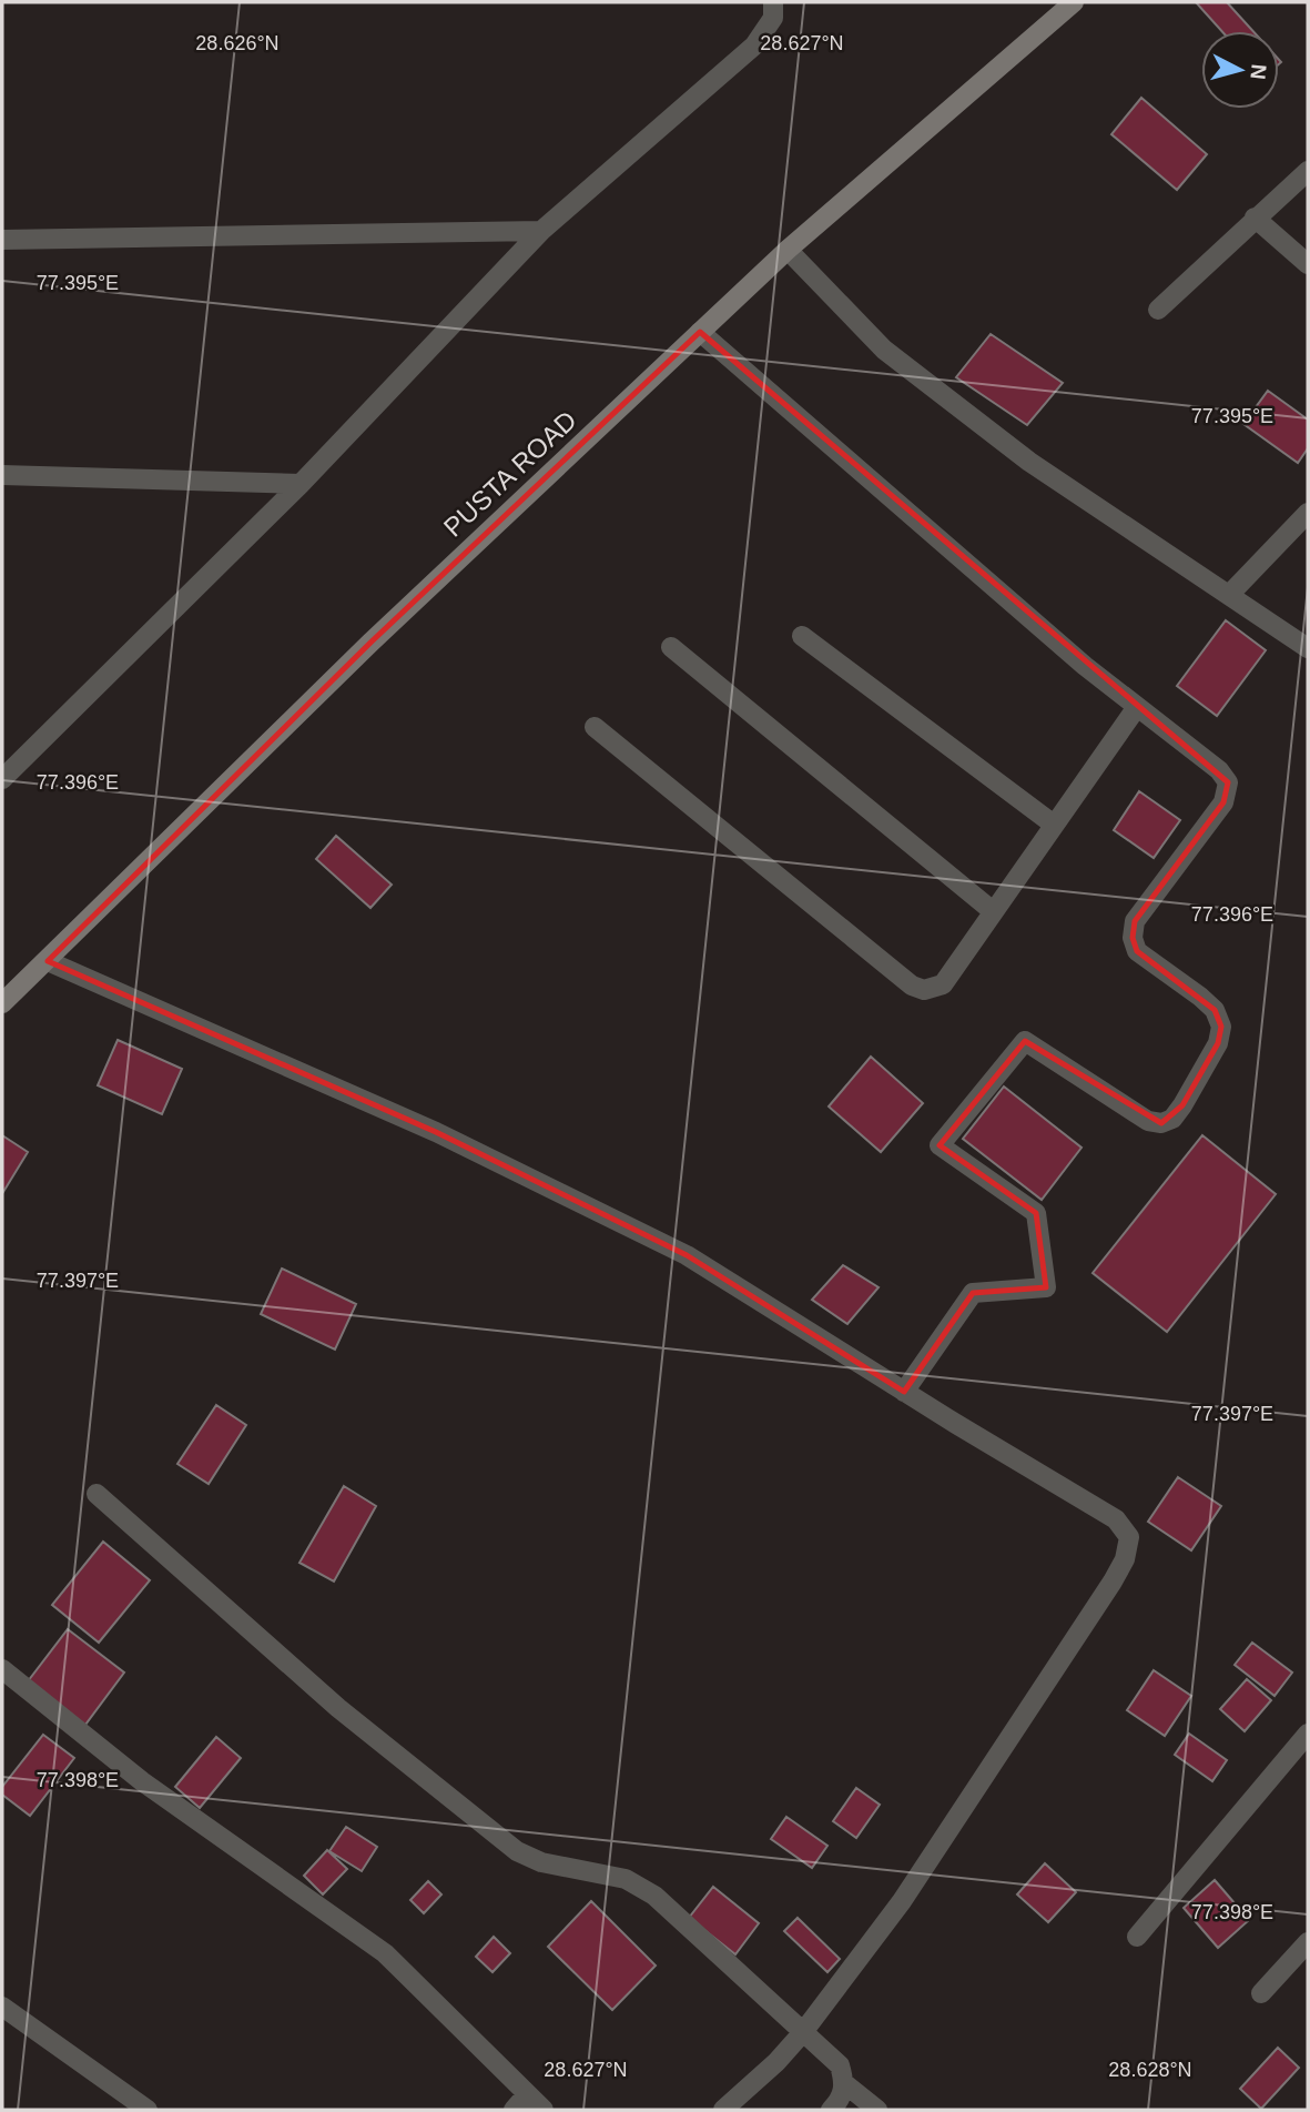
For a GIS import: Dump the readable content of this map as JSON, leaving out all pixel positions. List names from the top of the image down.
{
  "streets": {
    "street": ["PUSTA ROAD"]
  },
  "north": "right",
  "coordinates": [
    "28.626°N",
    "28.627°N",
    "77.395°E",
    "77.396°E",
    "77.397°E",
    "77.398°E",
    "28.628°N"
  ]
}
